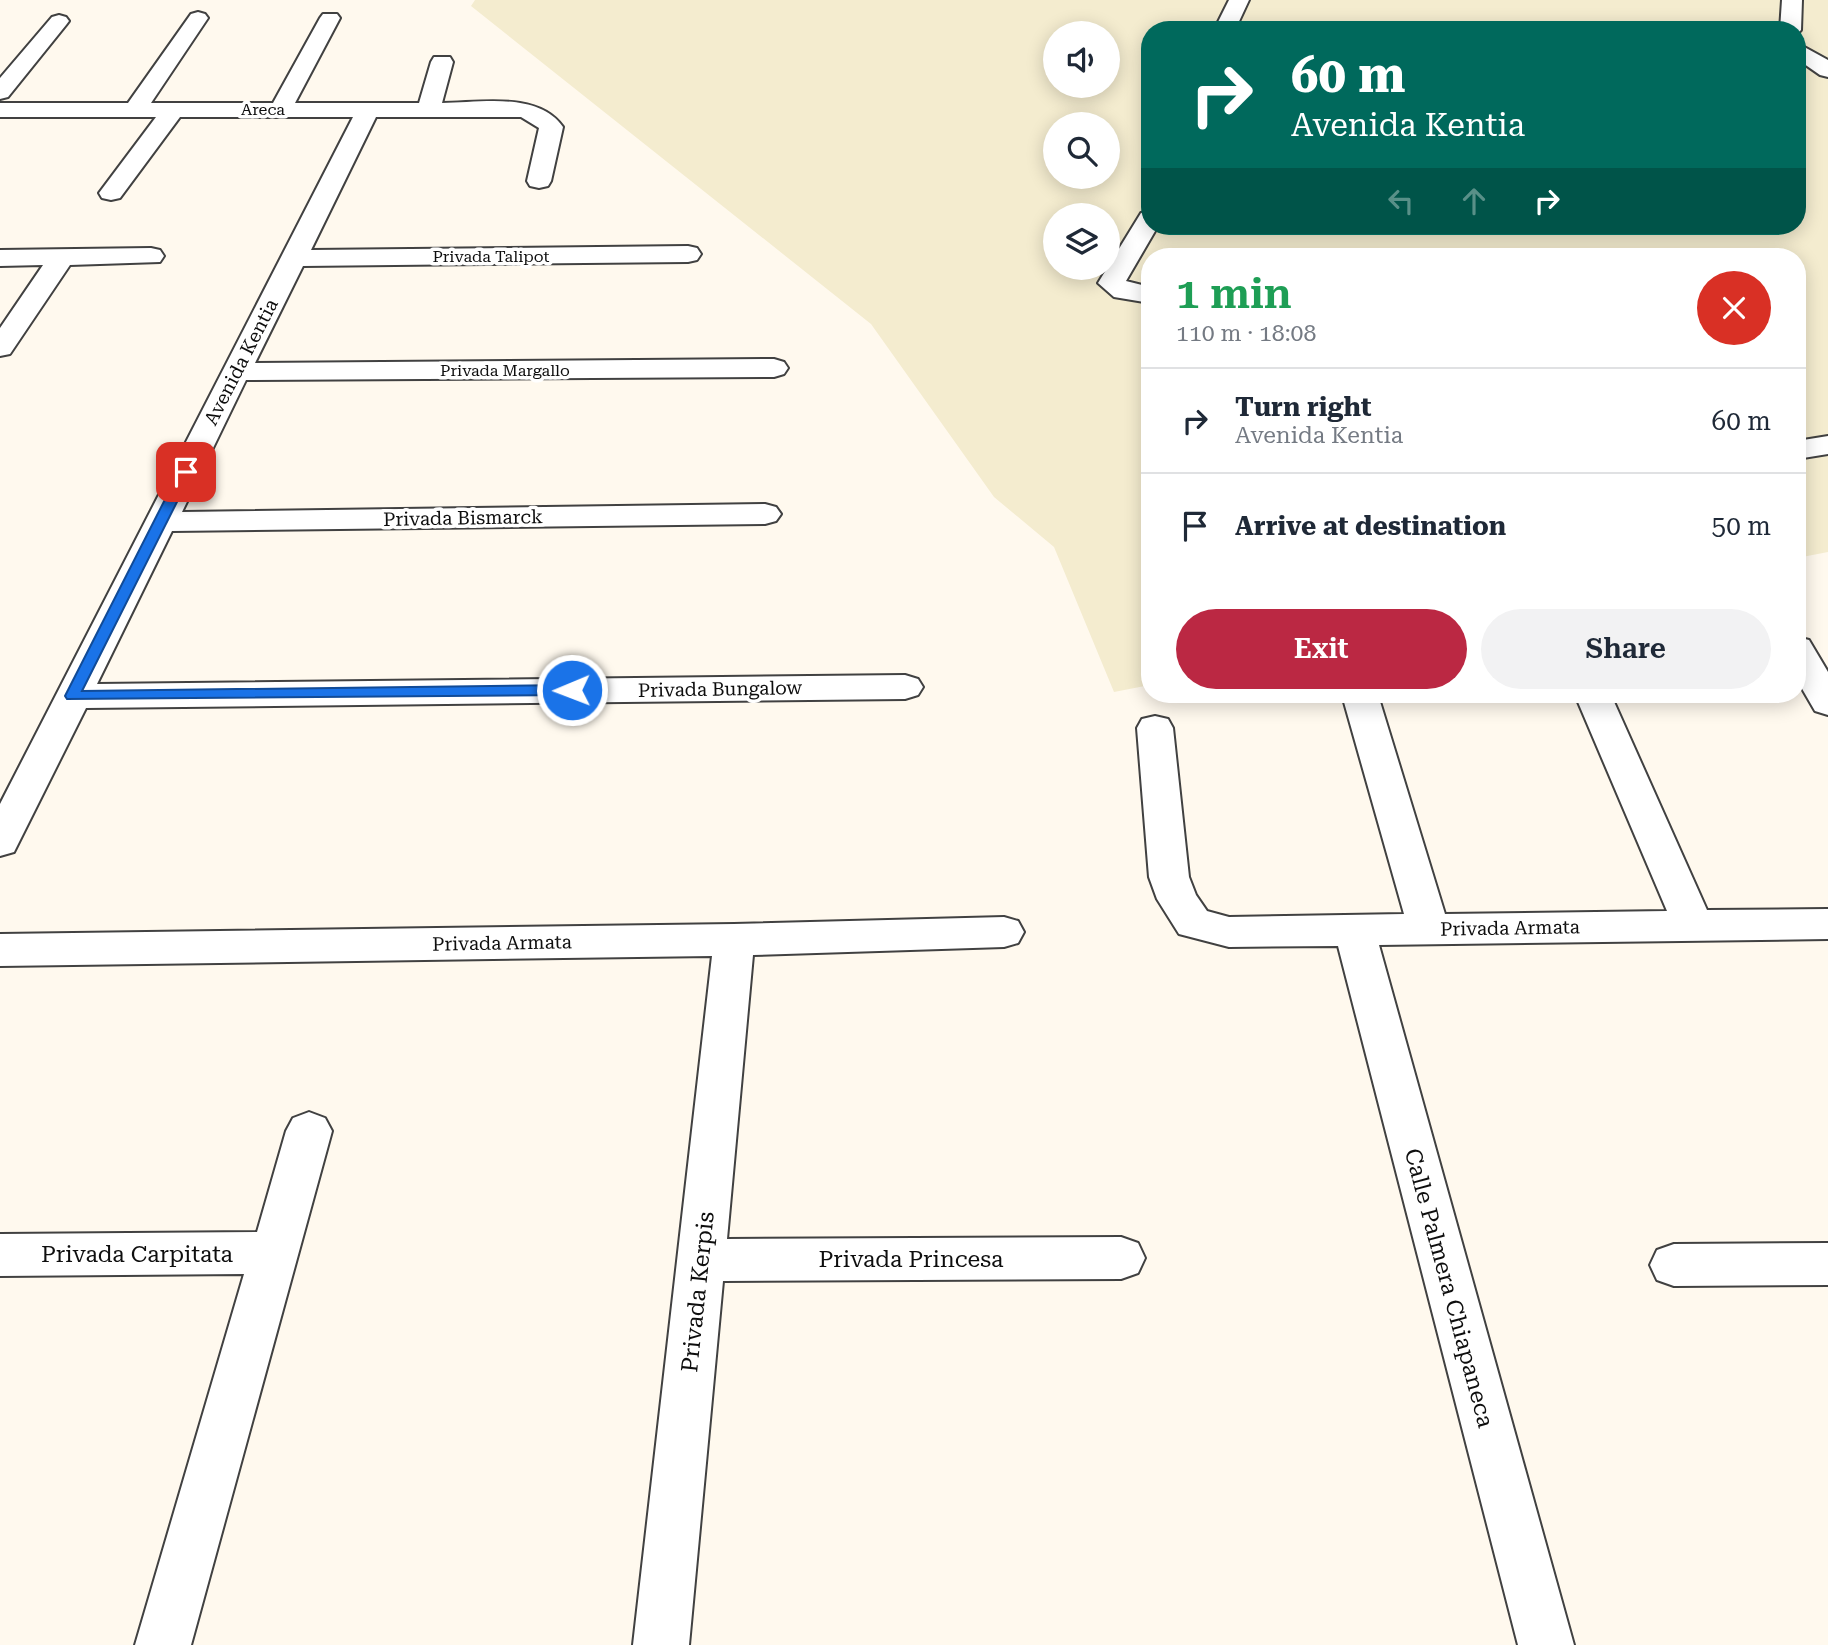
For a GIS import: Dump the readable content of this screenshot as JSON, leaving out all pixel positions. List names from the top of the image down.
{
  "streets": {
    "street": [
      "Areca",
      "Privada Talipot",
      "Avenida Kentia",
      "Privada Margallo",
      "Privada Bismarck",
      "Privada Bungalow",
      "Privada Armata",
      "Privada Carpitata",
      "Privada Princesa",
      "Calle Palmera Chiapaneca",
      "Privada Kerpis"
    ]
  },
  "crossings": [
    ["Areca", "Avenida Kentia"],
    ["Privada Talipot", "Avenida Kentia"],
    ["Avenida Kentia", "Privada Margallo"],
    ["Avenida Kentia", "Privada Bismarck"],
    ["Avenida Kentia", "Privada Bungalow"],
    ["Privada Armata", "Calle Palmera Chiapaneca"],
    ["Privada Armata", "Privada Kerpis"],
    ["Privada Princesa", "Privada Kerpis"]
  ],
  "page": {
    "turn": ["60 m", "Avenida Kentia"],
    "heading": ["1 min", "110 m · 18:08"],
    "list": [
      {
        "name": "Turn right",
        "note": "Avenida Kentia",
        "value": "60 m"
      },
      {
        "name": "Arrive at destination",
        "value": "50 m"
      }
    ],
    "buttons": ["Exit", "Share"]
  }
}
